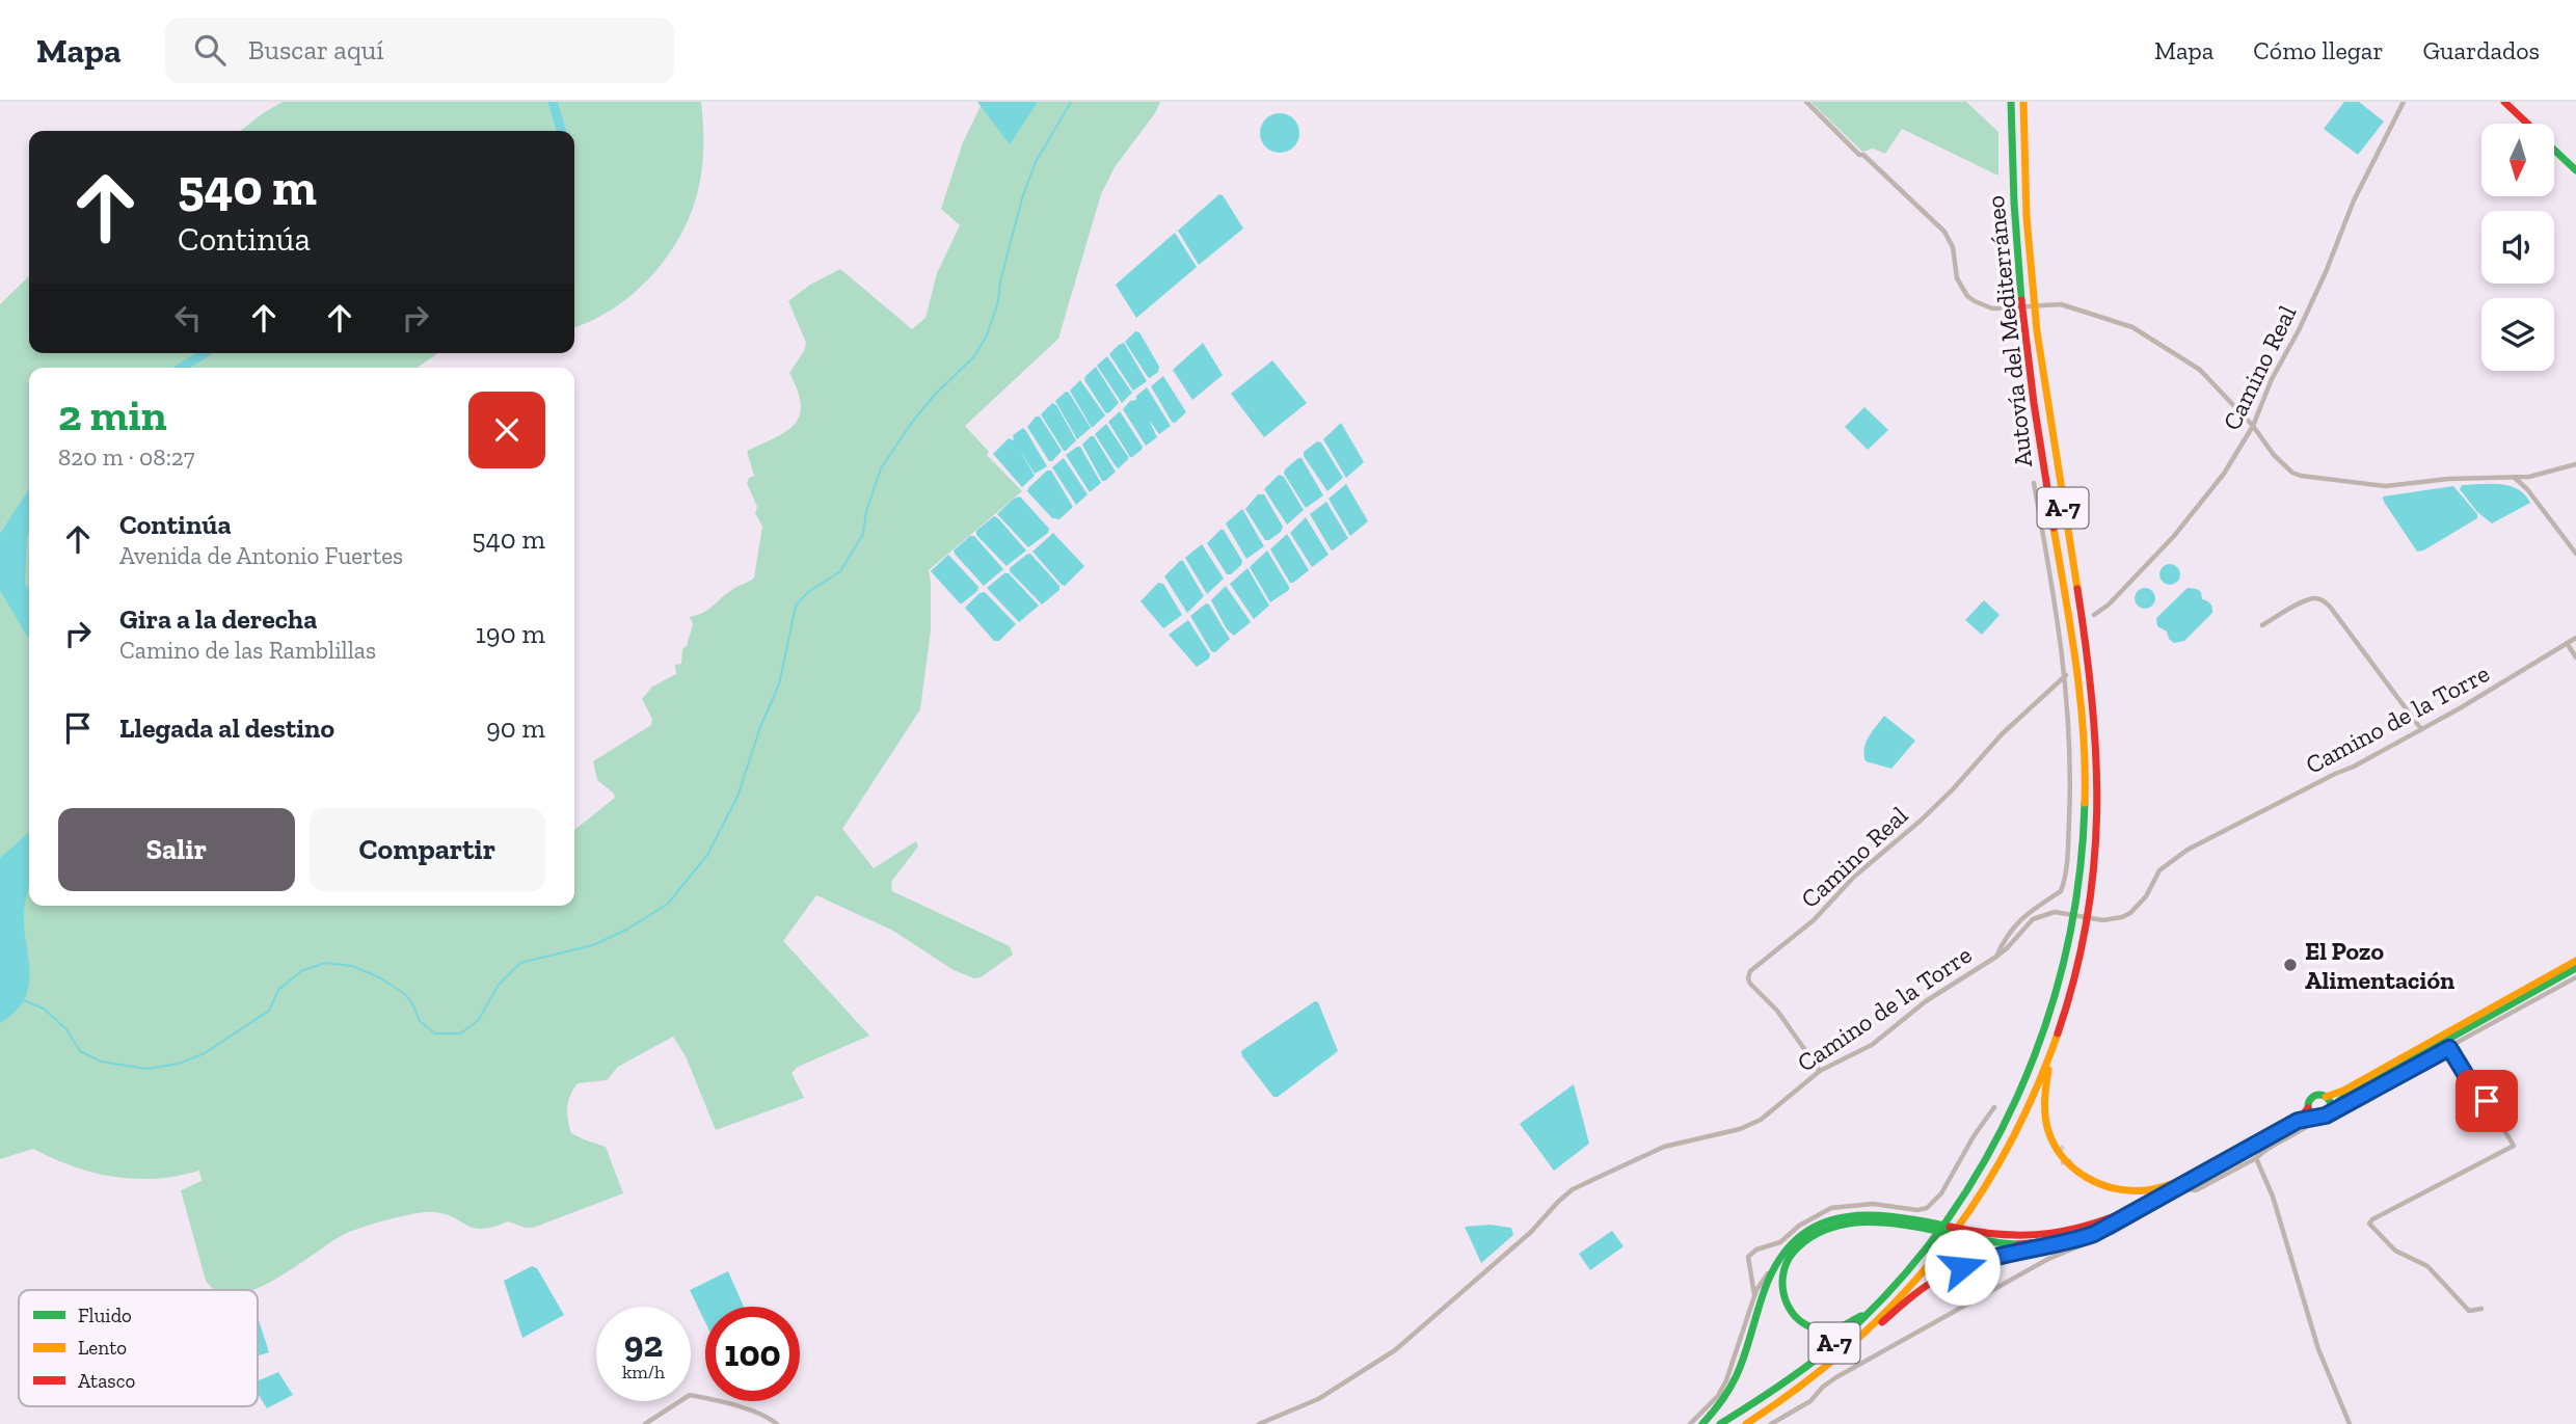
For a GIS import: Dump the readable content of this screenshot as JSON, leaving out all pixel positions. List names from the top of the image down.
{
  "streets": {
    "main road": ["Autovía del Mediterráneo", "A-7"],
    "street": ["Camino Real", "Camino de la Torre"]
  },
  "crossings": [
    ["Camino Real", "Camino de la Torre"]
  ],
  "places": ["El Pozo Alimentación"],
  "legend": ["Fluido", "Lento", "Atasco"],
  "north": "bottom",
  "page": {
    "header": "Mapa",
    "search": "Buscar aquí",
    "nav": ["Mapa", "Cómo llegar", "Guardados"],
    "turn": ["540 m", "Continúa"],
    "heading": ["2 min", "820 m · 08:27"],
    "list": [
      {
        "name": "Continúa",
        "note": "Avenida de Antonio Fuertes",
        "value": "540 m"
      },
      {
        "name": "Gira a la derecha",
        "note": "Camino de las Ramblillas",
        "value": "190 m"
      },
      {
        "name": "Llegada al destino",
        "value": "90 m"
      }
    ],
    "buttons": ["Salir", "Compartir"],
    "speed": "92 km/h",
    "limit": "100"
  }
}
